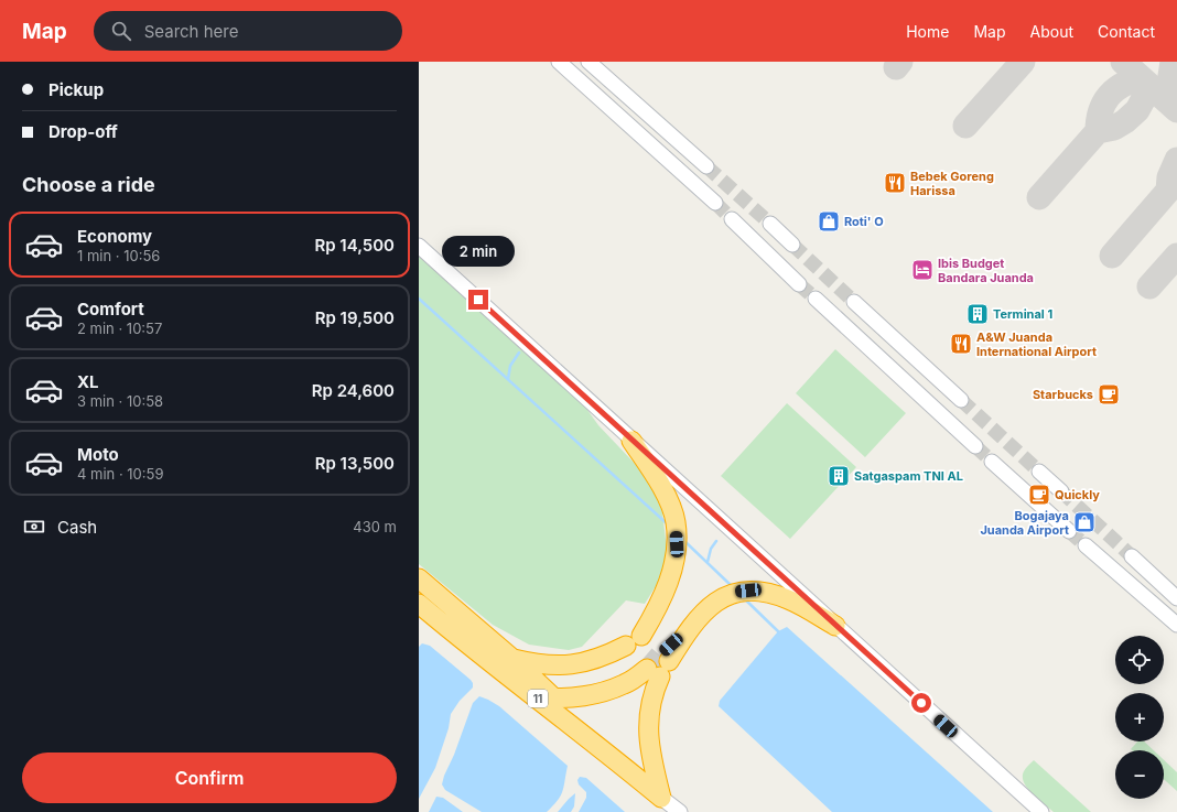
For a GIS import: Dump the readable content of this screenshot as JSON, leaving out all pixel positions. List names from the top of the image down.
{
  "streets": {
    "highway": ["11"]
  },
  "places": {
    "restaurant": ["Bebek Goreng Harissa", "A&W Juanda International Airport"],
    "shop": ["Roti' O", "Bogajaya Juanda Airport"],
    "hotel": ["Ibis Budget Bandara Juanda"],
    "building": ["Terminal 1", "Satgaspam TNI AL"],
    "cafe": ["Starbucks", "Quickly"]
  },
  "page": {
    "header": "Map",
    "search": "Search here",
    "nav": [
      "Home",
      "Map",
      "About",
      "Contact"
    ],
    "banner": ["Pickup", "Drop-off"],
    "heading": "Choose a ride",
    "list": [
      {
        "name": "Economy",
        "note": "1 min · 10:56",
        "value": "Rp 14,500"
      },
      {
        "name": "Comfort",
        "note": "2 min · 10:57",
        "value": "Rp 19,500"
      },
      {
        "name": "XL",
        "note": "3 min · 10:58",
        "value": "Rp 24,600"
      },
      {
        "name": "Moto",
        "note": "4 min · 10:59",
        "value": "Rp 13,500"
      }
    ],
    "bubble": "2 min",
    "pay": ["Cash", "430 m"],
    "map_buttons": ["+", "−"],
    "buttons": "Confirm"
  }
}
